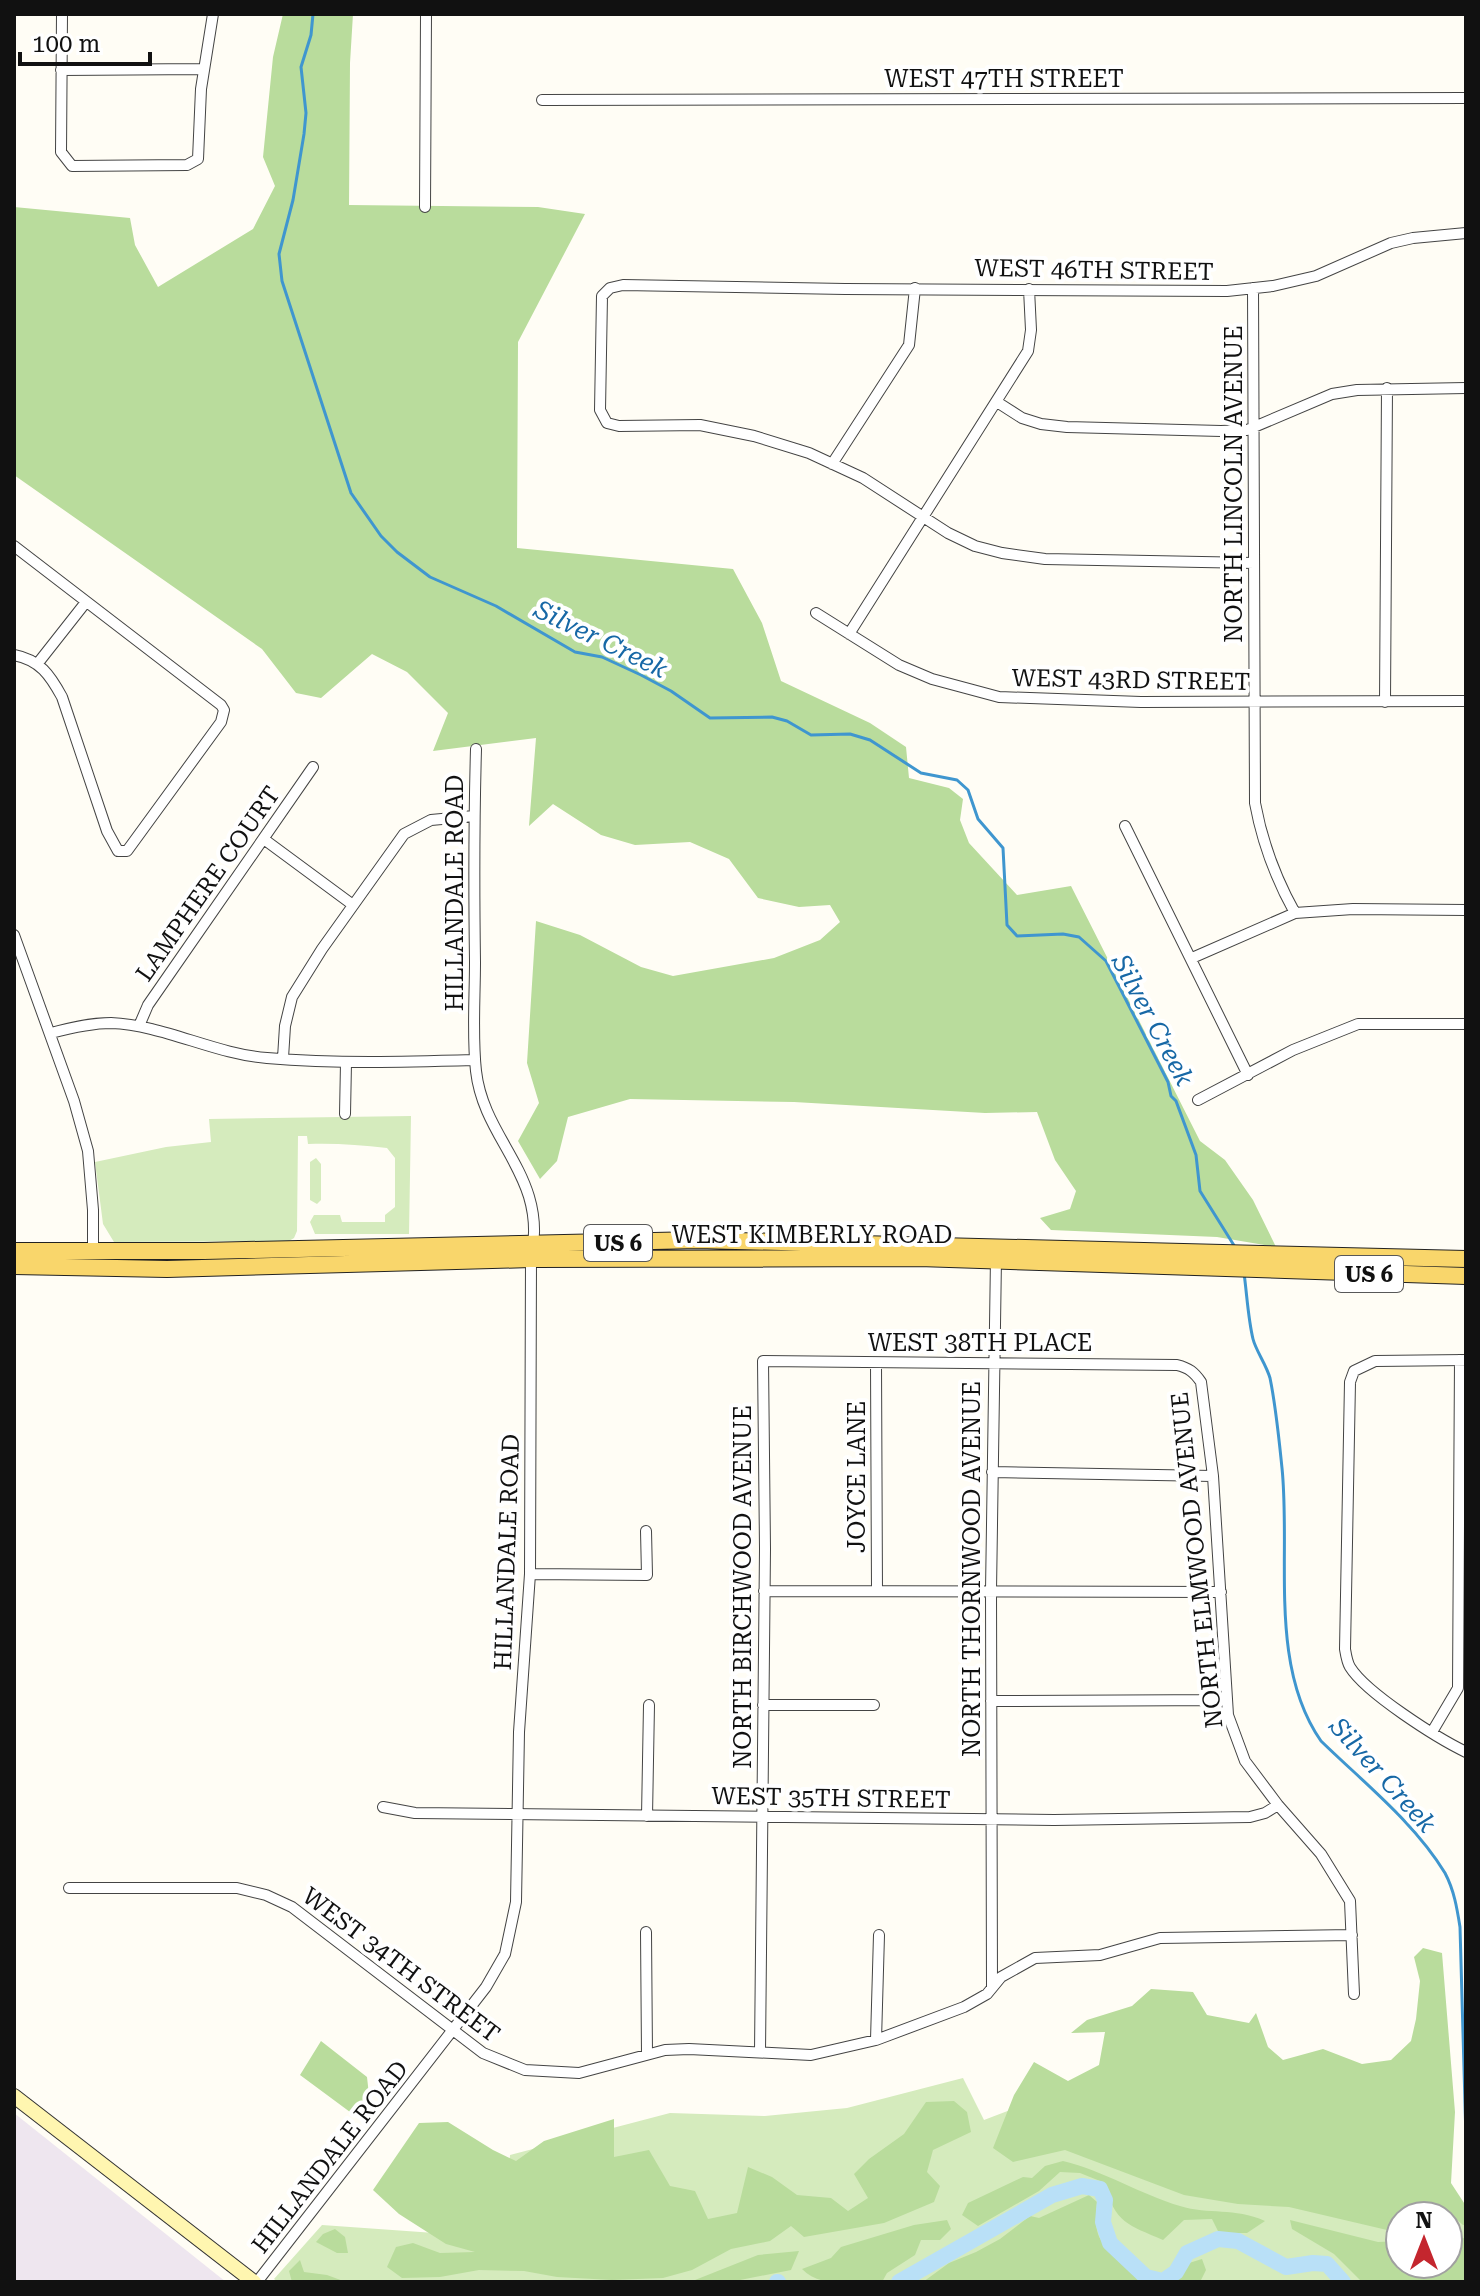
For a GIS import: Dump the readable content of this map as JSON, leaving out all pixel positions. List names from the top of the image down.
{
  "streets": {
    "main road": ["WEST KIMBERLY ROAD", "US 6"],
    "street": [
      "WEST 47TH STREET",
      "WEST 46TH STREET",
      "NORTH LINCOLN AVENUE",
      "WEST 43RD STREET",
      "LAMPHERE COURT",
      "HILLANDALE ROAD",
      "WEST 38TH PLACE",
      "JOYCE LANE",
      "NORTH ELMWOOD AVENUE",
      "NORTH THORNWOOD AVENUE",
      "NORTH BIRCHWOOD AVENUE",
      "WEST 35TH STREET",
      "WEST 34TH STREET"
    ]
  },
  "crossings": [
    ["WEST 46TH STREET", "NORTH LINCOLN AVENUE"],
    ["NORTH LINCOLN AVENUE", "WEST 43RD STREET"],
    ["HILLANDALE ROAD", "WEST KIMBERLY ROAD"],
    ["HILLANDALE ROAD", "WEST 35TH STREET"],
    ["HILLANDALE ROAD", "WEST 34TH STREET"],
    ["WEST KIMBERLY ROAD", "NORTH THORNWOOD AVENUE"],
    ["WEST 38TH PLACE", "JOYCE LANE"],
    ["WEST 38TH PLACE", "NORTH ELMWOOD AVENUE"],
    ["WEST 38TH PLACE", "NORTH THORNWOOD AVENUE"],
    ["WEST 38TH PLACE", "NORTH BIRCHWOOD AVENUE"],
    ["NORTH ELMWOOD AVENUE", "WEST 35TH STREET"],
    ["NORTH ELMWOOD AVENUE", "WEST 34TH STREET"],
    ["NORTH THORNWOOD AVENUE", "WEST 35TH STREET"],
    ["NORTH THORNWOOD AVENUE", "WEST 34TH STREET"],
    ["NORTH BIRCHWOOD AVENUE", "WEST 35TH STREET"],
    ["NORTH BIRCHWOOD AVENUE", "WEST 34TH STREET"]
  ],
  "water": ["Silver Creek"],
  "scale_bar": "100 m",
  "north": "top"
}
